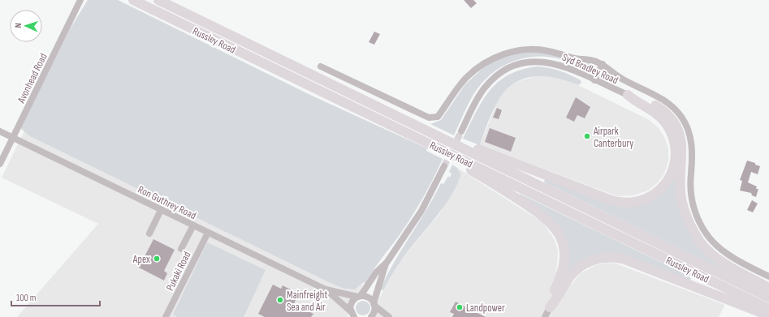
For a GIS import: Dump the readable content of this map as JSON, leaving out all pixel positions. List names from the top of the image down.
{
  "streets": {
    "highway": ["Russley Road"],
    "street": [
      "Syd Bradley Road",
      "Avonhead Road",
      "Ron Guthrey Road",
      "Pukaki Road"
    ]
  },
  "crossings": [
    ["Avonhead Road", "Ron Guthrey Road"],
    ["Ron Guthrey Road", "Pukaki Road"]
  ],
  "places": [
    "Airpark Canterbury",
    "Apex",
    "Mainfreight Sea and Air",
    "Landpower"
  ],
  "scale_bar": "100 m",
  "north": "left"
}
